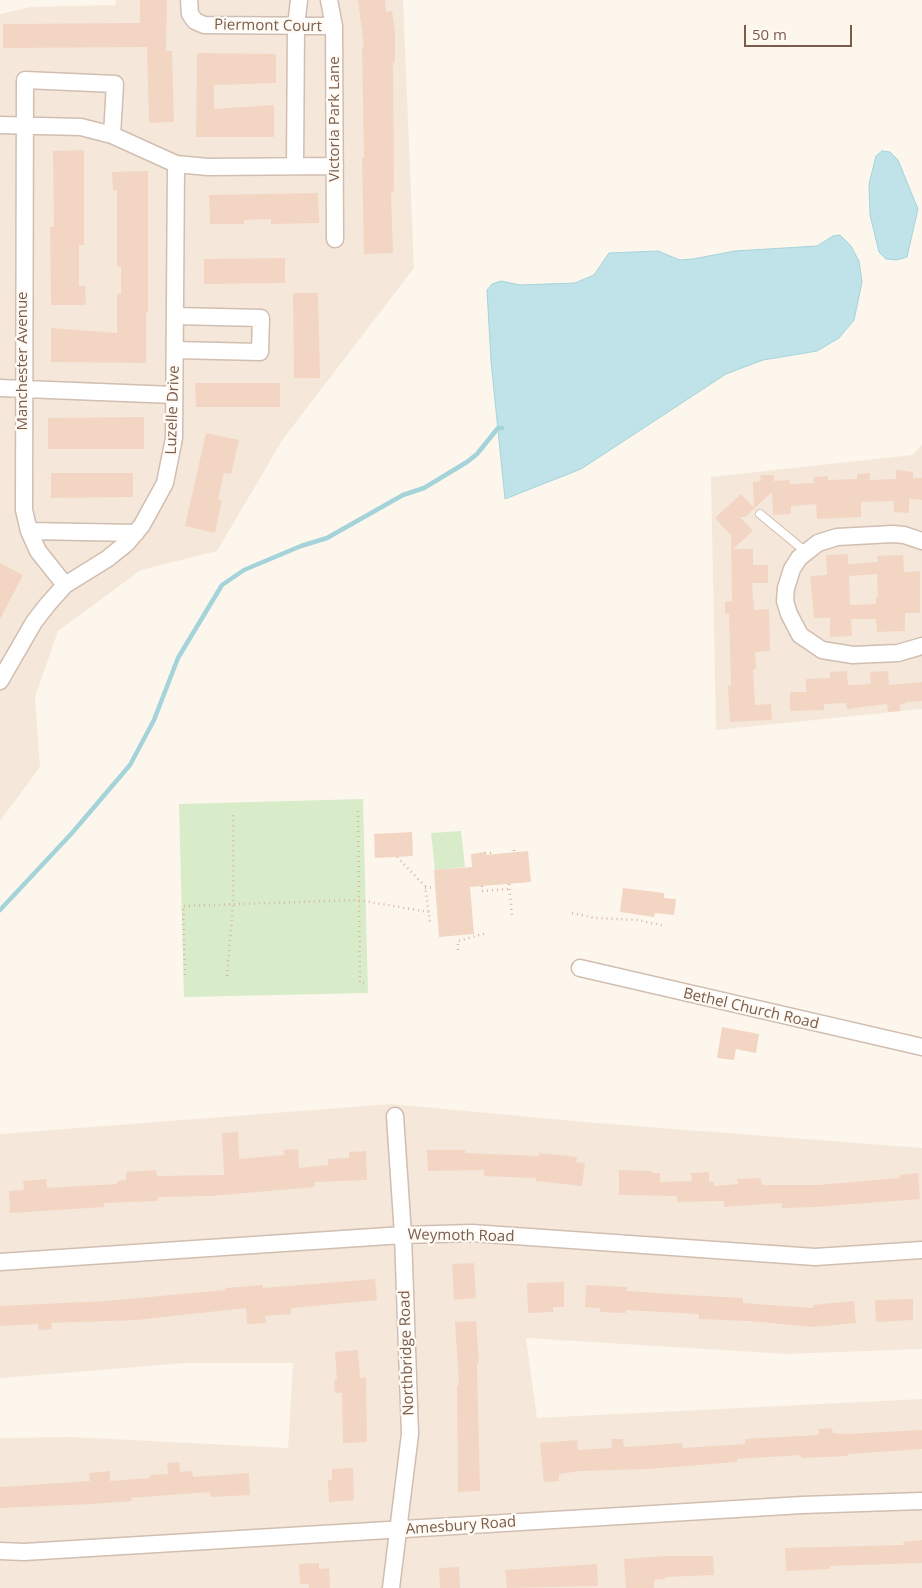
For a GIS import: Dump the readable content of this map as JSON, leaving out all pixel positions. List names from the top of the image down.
{
  "streets": {
    "street": [
      "Piermont Court",
      "Victoria Park Lane",
      "Manchester Avenue",
      "Luzelle Drive",
      "Bethel Church Road",
      "Weymoth Road",
      "Northbridge Road",
      "Amesbury Road"
    ]
  },
  "crossings": [
    ["Piermont Court", "Victoria Park Lane"],
    ["Manchester Avenue", "Luzelle Drive"],
    ["Weymoth Road", "Northbridge Road"],
    ["Northbridge Road", "Amesbury Road"]
  ],
  "scale_bar": "50 m"
}
